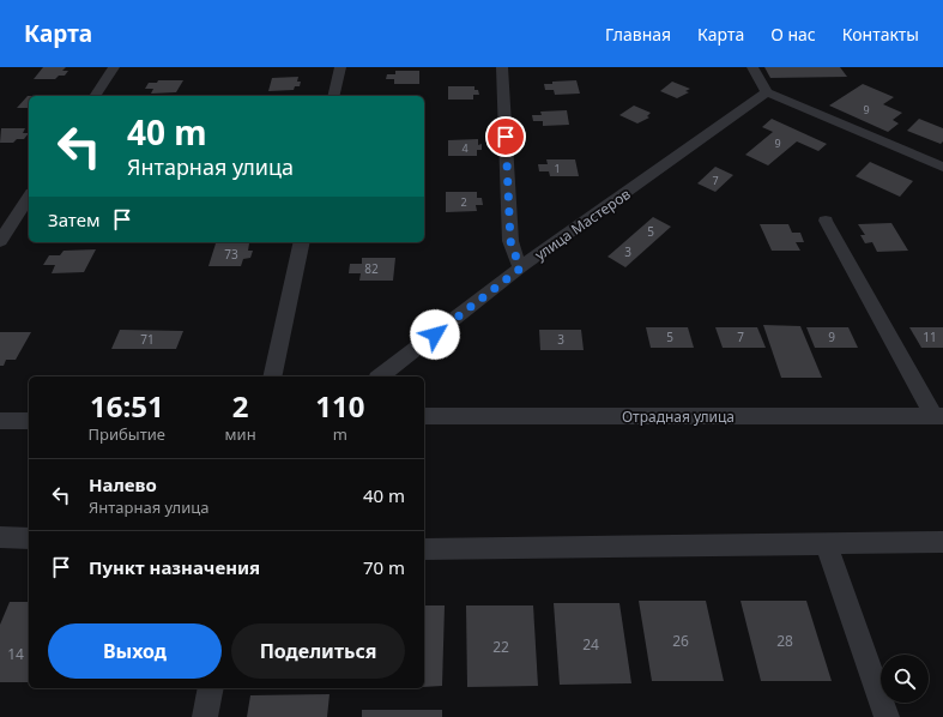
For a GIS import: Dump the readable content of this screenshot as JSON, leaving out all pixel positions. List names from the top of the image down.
{
  "streets": {
    "street": ["улица Мастеров", "Отрадная улица"]
  },
  "house_numbers": [
    "9",
    "9",
    "4",
    "1",
    "7",
    "2",
    "5",
    "3",
    "73",
    "82",
    "5",
    "7",
    "9",
    "11",
    "71",
    "3",
    "26",
    "28",
    "24",
    "22",
    "14"
  ],
  "page": {
    "header": "Карта",
    "nav": [
      "Главная",
      "Карта",
      "О нас",
      "Контакты"
    ],
    "turn": ["40 m", "Янтарная улица"],
    "then": "Затем",
    "eta": [
      "16:51",
      "Прибытие",
      "2",
      "мин",
      "110",
      "m"
    ],
    "list": [
      {
        "name": "Налево",
        "note": "Янтарная улица",
        "value": "40 m"
      },
      {
        "name": "Пункт назначения",
        "value": "70 m"
      }
    ],
    "buttons": ["Выход", "Поделиться"]
  }
}
